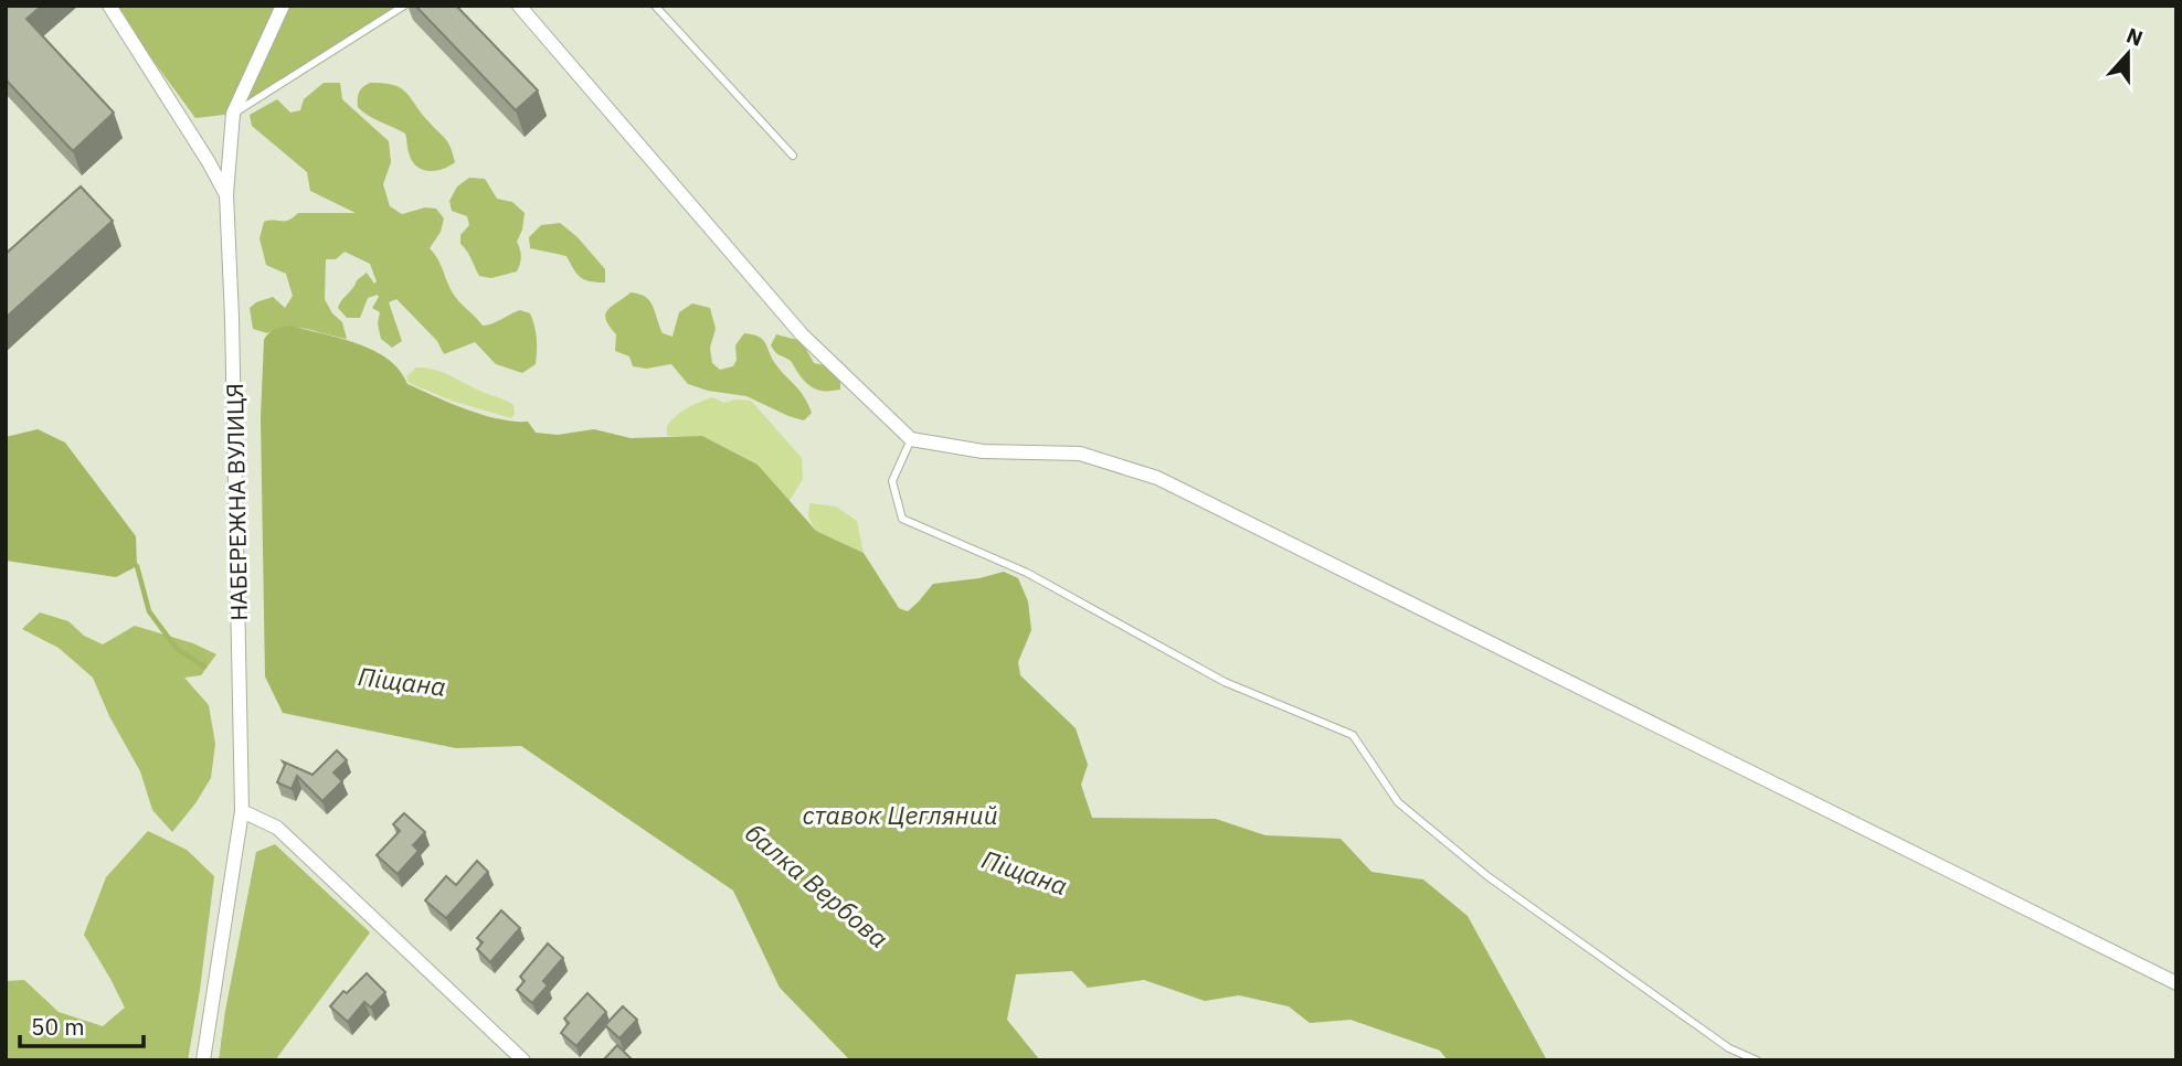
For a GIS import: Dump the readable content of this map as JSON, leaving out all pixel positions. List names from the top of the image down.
{
  "streets": {
    "street": ["НАБЕРЕЖНА ВУЛИЦЯ"]
  },
  "water": ["Піщана", "ставок Цегляний", "балка Вербова"],
  "scale_bar": "50 m",
  "north": "top"
}
